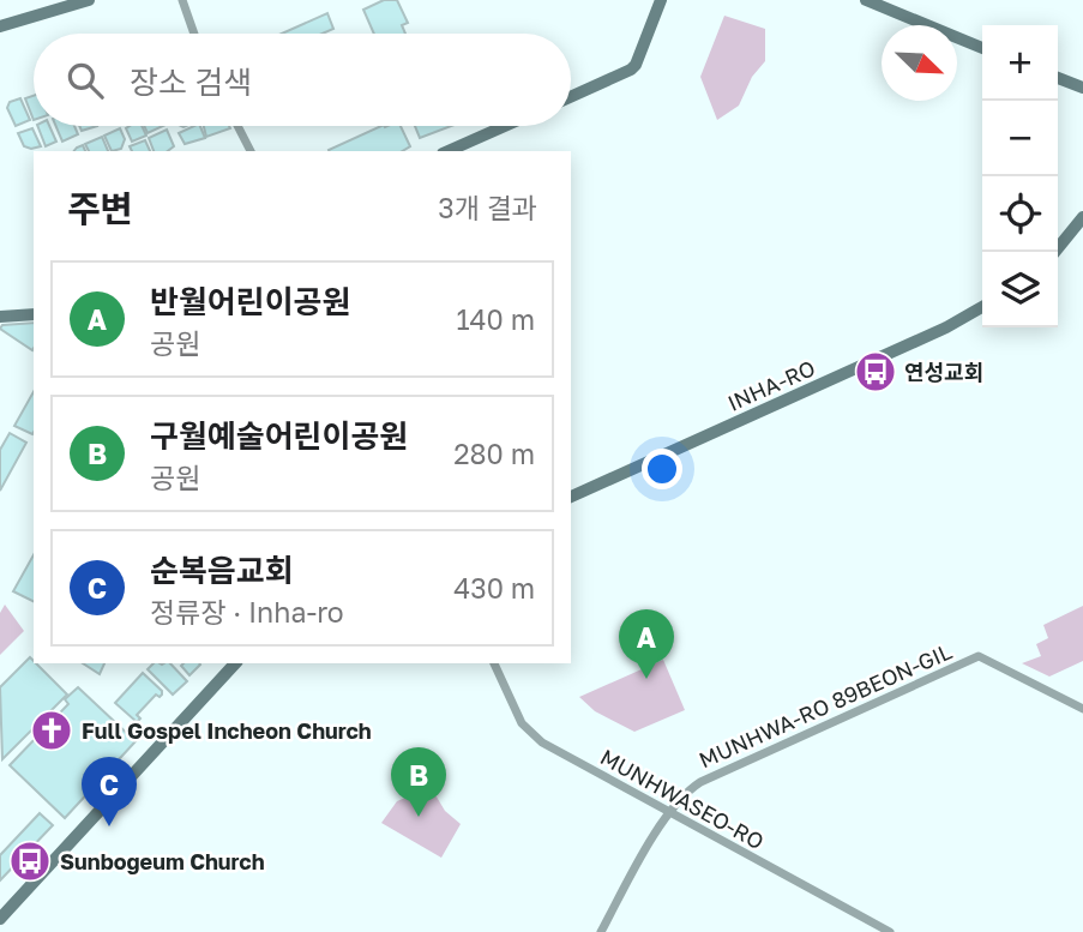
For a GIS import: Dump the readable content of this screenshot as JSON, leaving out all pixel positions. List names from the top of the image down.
{
  "streets": {
    "main road": ["INHA-RO"],
    "street": ["MUNHWA-RO 89BEON-GIL", "MUNHWASEO-RO"]
  },
  "crossings": [
    ["MUNHWA-RO 89BEON-GIL", "MUNHWASEO-RO"]
  ],
  "places": {
    "bus stop": ["연성교회", "Sunbogeum Church"],
    "church": ["Full Gospel Incheon Church"]
  },
  "north": "bottom right",
  "page": {
    "map_buttons": ["+", "−"],
    "search": "장소 검색",
    "heading": ["주변", "3개 결과"],
    "list": [
      {
        "mark": "A",
        "name": "반월어린이공원",
        "note": "공원",
        "value": "140 m"
      },
      {
        "mark": "B",
        "name": "구월예술어린이공원",
        "note": "공원",
        "value": "280 m"
      },
      {
        "mark": "C",
        "name": "순복음교회",
        "note": "정류장 · Inha-ro",
        "value": "430 m"
      }
    ],
    "pins": ["A", "B", "C"]
  }
}
